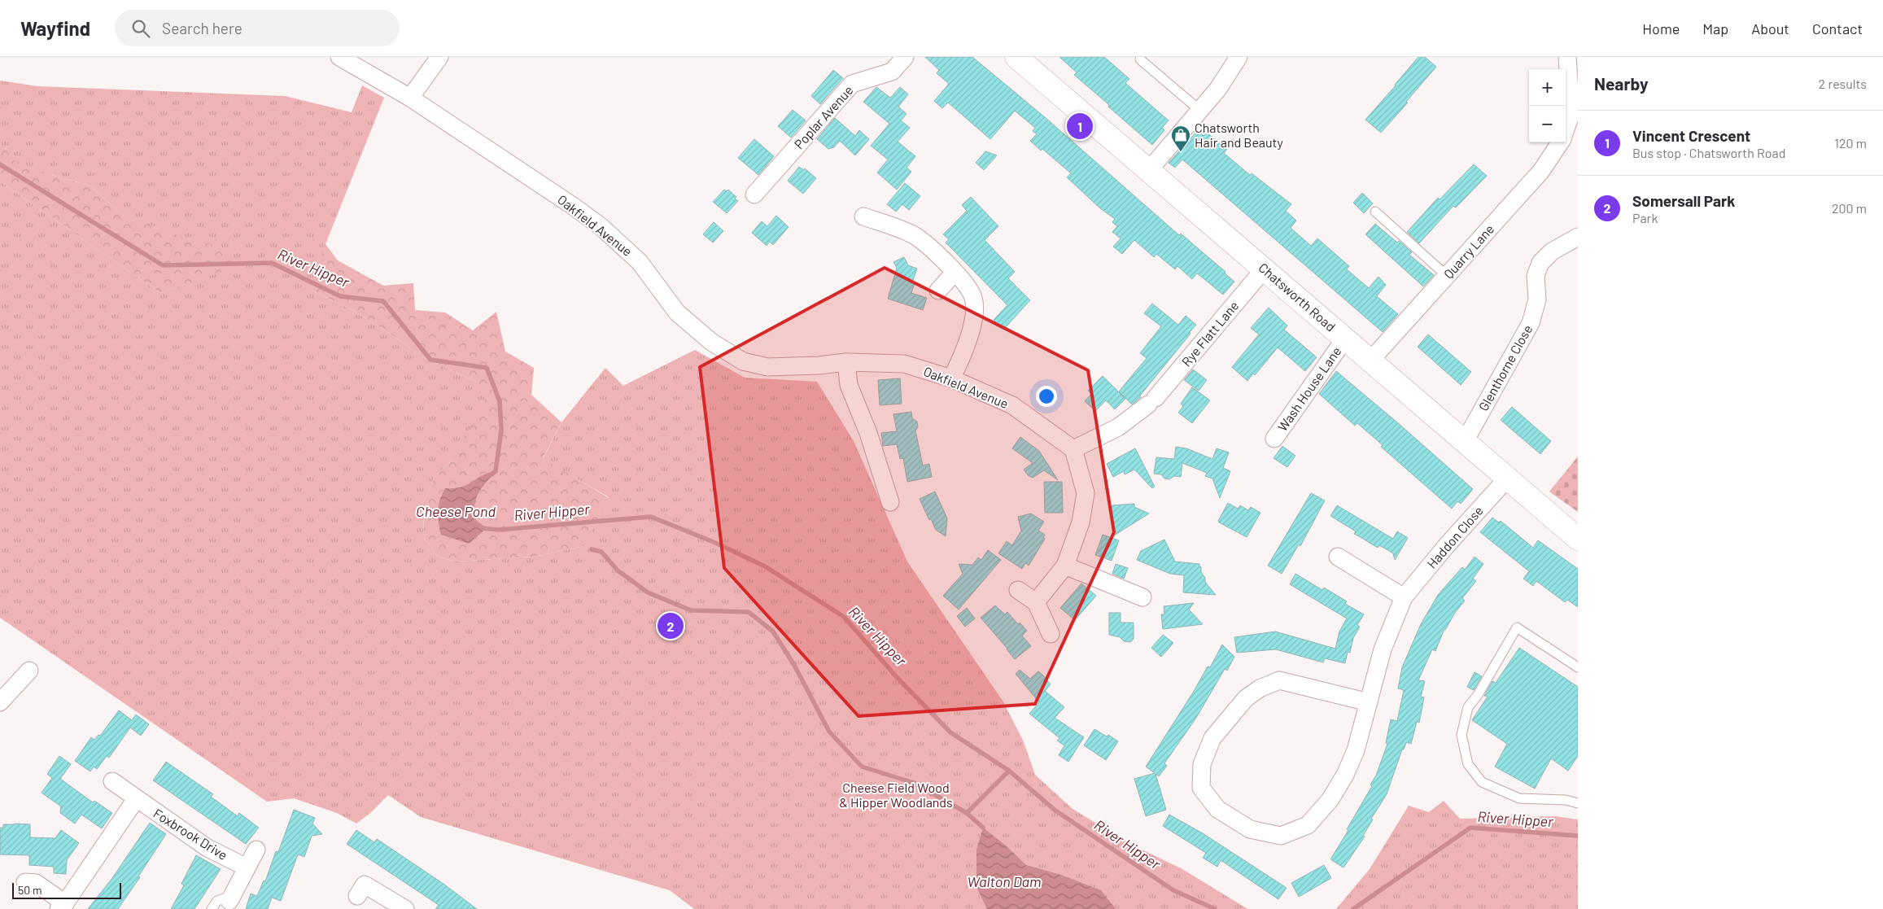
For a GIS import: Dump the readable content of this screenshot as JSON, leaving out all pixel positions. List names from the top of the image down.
{
  "streets": {
    "highway": ["Chatsworth Road"],
    "street": [
      "Poplar Avenue",
      "Oakfield Avenue",
      "Quarry Lane",
      "Rye Flatt Lane",
      "Glenthorne Close",
      "Wash House Lane",
      "Haddon Close",
      "Foxbrook Drive"
    ]
  },
  "crossings": [
    ["Oakfield Avenue", "Rye Flatt Lane"],
    ["Quarry Lane", "Chatsworth Road"],
    ["Chatsworth Road", "Rye Flatt Lane"],
    ["Chatsworth Road", "Glenthorne Close"],
    ["Chatsworth Road", "Wash House Lane"],
    ["Chatsworth Road", "Haddon Close"]
  ],
  "water": ["River Hipper", "Cheese Pond", "Walton Dam"],
  "parks": ["Cheese Field Wood & Hipper Woodlands"],
  "places": {
    "shop": ["Chatsworth Hair and Beauty"]
  },
  "scale_bar": "50 m",
  "page": {
    "header": "Wayfind",
    "search": "Search here",
    "nav": [
      "Home",
      "Map",
      "About",
      "Contact"
    ],
    "heading": ["Nearby", "2 results"],
    "map_buttons": ["+", "−"],
    "list": [
      {
        "mark": "1",
        "name": "Vincent Crescent",
        "note": "Bus stop · Chatsworth Road",
        "value": "120 m"
      },
      {
        "mark": "2",
        "name": "Somersall Park",
        "note": "Park",
        "value": "200 m"
      }
    ],
    "pins": ["1", "2"],
    "scale": "50 m"
  }
}
